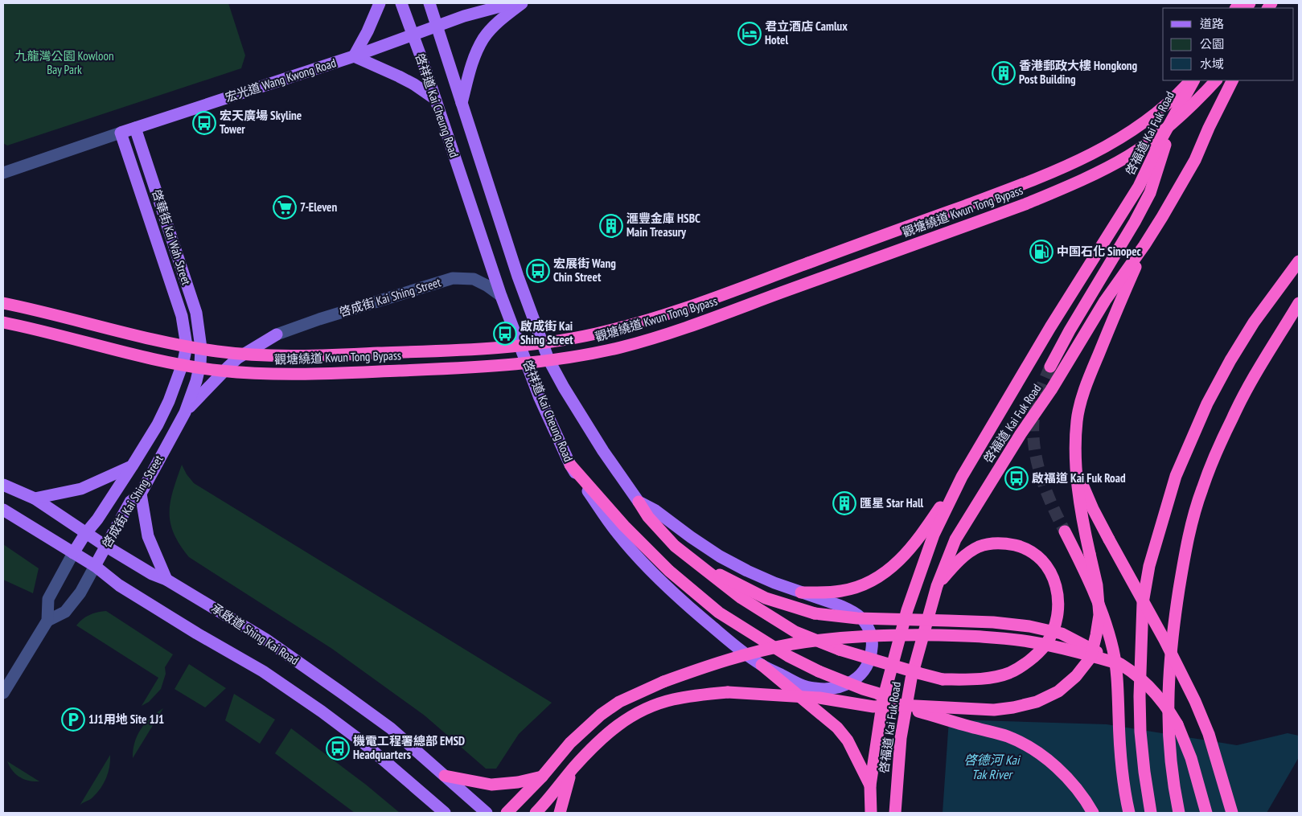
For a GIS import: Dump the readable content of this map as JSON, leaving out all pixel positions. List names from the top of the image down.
{
  "streets": {
    "highway": ["啓福道 Kai Fuk Road", "觀塘繞道 Kwun Tong Bypass"],
    "main road": [
      "宏光道 Wang Kwong Road",
      "啓祥道 Kai Cheung Road",
      "啓華街 Kai Wah Street",
      "啓成街 Kai Shing Street",
      "承啟道 Shing Kai Road"
    ]
  },
  "crossings": [
    ["宏光道 Wang Kwong Road", "啓祥道 Kai Cheung Road"],
    ["宏光道 Wang Kwong Road", "啓華街 Kai Wah Street"],
    ["啓祥道 Kai Cheung Road", "啓成街 Kai Shing Street"],
    ["啓華街 Kai Wah Street", "啓成街 Kai Shing Street"],
    ["啓成街 Kai Shing Street", "承啟道 Shing Kai Road"]
  ],
  "water": ["啓德河 Kai Tak River"],
  "parks": ["九龍灣公園 Kowloon Bay Park"],
  "places": {
    "hotel": ["君立酒店 Camlux Hotel"],
    "building": ["香港郵政大樓 Hongkong Post Building", "滙豐金庫 HSBC Main Treasury", "匯星 Star Hall"],
    "bus stop": [
      "宏天廣場 Skyline Tower",
      "宏展街 Wang Chin Street",
      "啟成街 Kai Shing Street",
      "啟福道 Kai Fuk Road",
      "機電工程署總部 EMSD Headquarters"
    ],
    "supermarket": ["7-Eleven"],
    "fuel station": ["中国石化 Sinopec"],
    "parking": ["1J1用地 Site 1J1"]
  },
  "legend": ["道路", "公園", "水域"]
}
